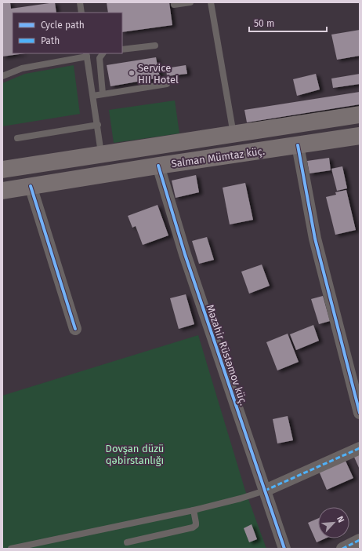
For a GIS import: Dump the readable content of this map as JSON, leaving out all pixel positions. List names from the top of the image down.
{
  "streets": {
    "highway": ["Salman Mümtaz küç."],
    "street": ["Məzahir Rüstəmov küç."]
  },
  "crossings": [
    ["Salman Mümtaz küç.", "Məzahir Rüstəmov küç."]
  ],
  "parks": ["Dovşan düzü qəbirstanlığı"],
  "places": ["Service HII Hotel"],
  "legend": ["Cycle path", "Path"],
  "scale_bar": "50 m",
  "north": "top right"
}
